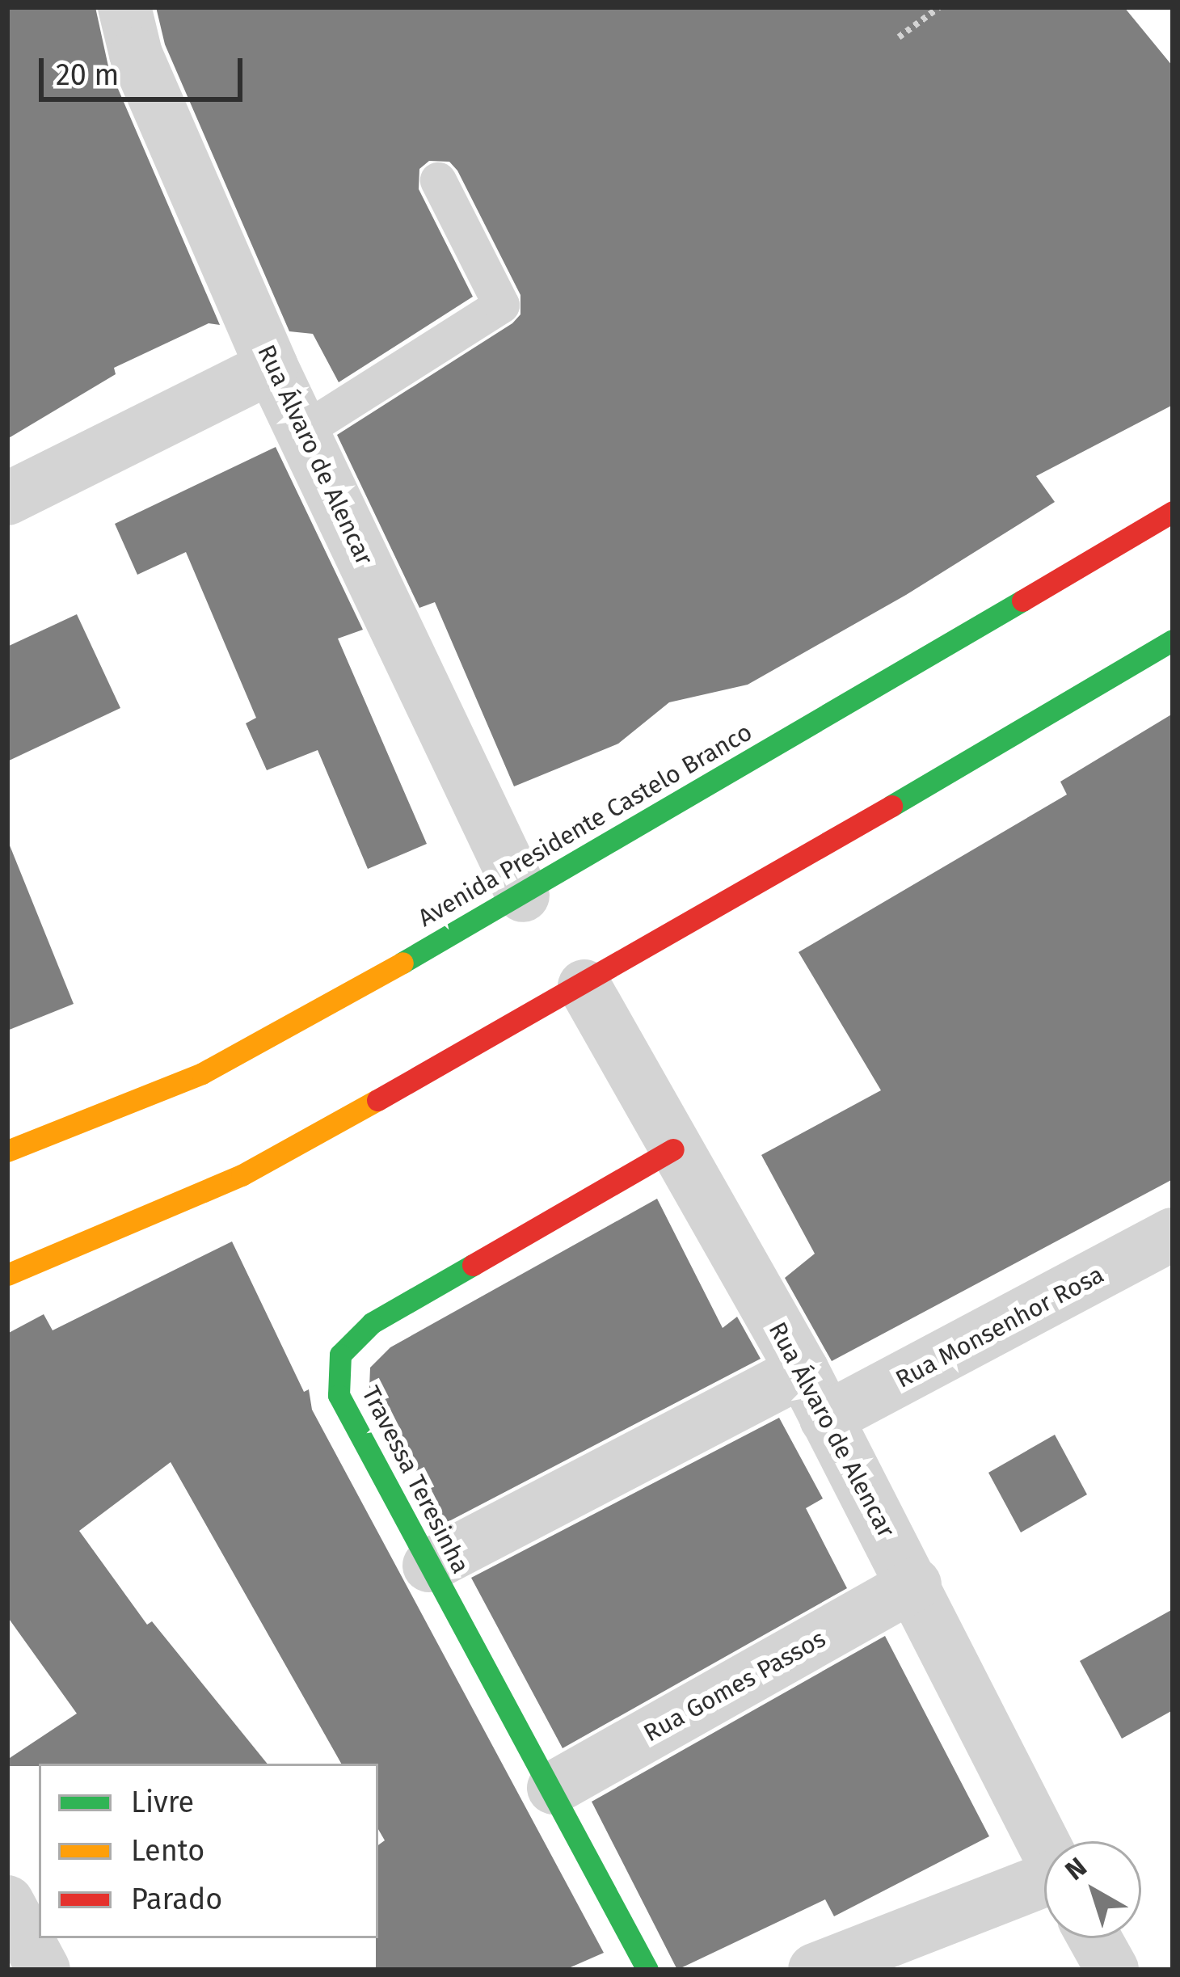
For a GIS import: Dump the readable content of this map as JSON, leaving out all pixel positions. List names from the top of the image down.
{
  "streets": {
    "main road": ["Avenida Presidente Castelo Branco", "Travessa Teresinha"],
    "street": ["Rua Álvaro de Alencar", "Rua Monsenhor Rosa", "Rua Gomes Passos"]
  },
  "crossings": [
    ["Rua Álvaro de Alencar", "Avenida Presidente Castelo Branco"],
    ["Rua Álvaro de Alencar", "Rua Monsenhor Rosa"],
    ["Rua Álvaro de Alencar", "Travessa Teresinha"],
    ["Rua Álvaro de Alencar", "Rua Gomes Passos"],
    ["Travessa Teresinha", "Rua Gomes Passos"]
  ],
  "legend": ["Livre", "Lento", "Parado"],
  "scale_bar": "20 m",
  "north": "top left"
}
